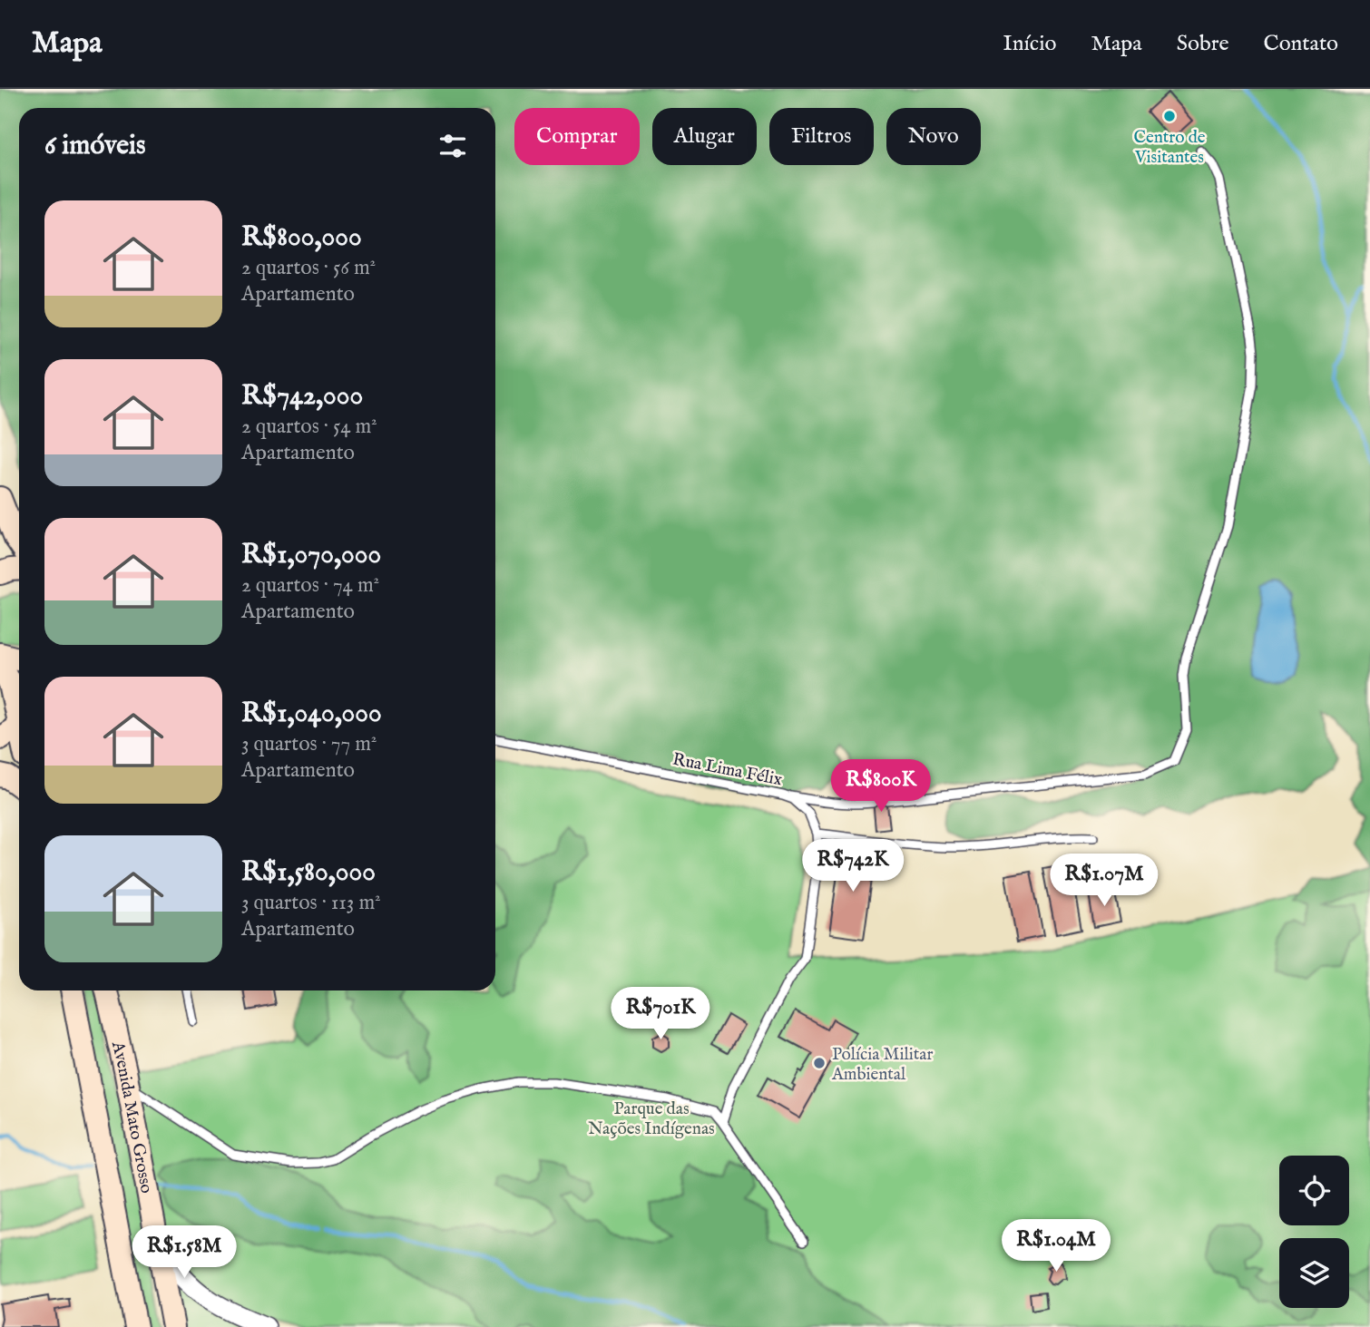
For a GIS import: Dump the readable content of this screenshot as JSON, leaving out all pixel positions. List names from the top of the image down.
{
  "streets": {
    "main road": ["Avenida Mato Grosso"],
    "lane": ["Rua Lima Félix"]
  },
  "parks": ["Parque das Nações Indígenas"],
  "places": ["Centro de Visitantes", "Polícia Militar Ambiental"],
  "page": {
    "header": "Mapa",
    "nav": [
      "Início",
      "Mapa",
      "Sobre",
      "Contato"
    ],
    "chip": [
      "Comprar",
      "Alugar",
      "Filtros",
      "Novo"
    ],
    "heading": "6 imóveis",
    "list": [
      {
        "name": "R$800,000",
        "note": "2 quartos · 56 m² · Apartamento"
      },
      {
        "name": "R$742,000",
        "note": "2 quartos · 54 m² · Apartamento"
      },
      {
        "name": "R$1,070,000",
        "note": "2 quartos · 74 m² · Apartamento"
      },
      {
        "name": "R$1,040,000",
        "note": "3 quartos · 77 m² · Apartamento"
      },
      {
        "name": "R$1,580,000",
        "note": "3 quartos · 113 m² · Apartamento"
      }
    ],
    "price": [
      "R$800K",
      "R$742K",
      "R$1.07M",
      "R$701K",
      "R$1.04M",
      "R$1.58M"
    ]
  }
}
